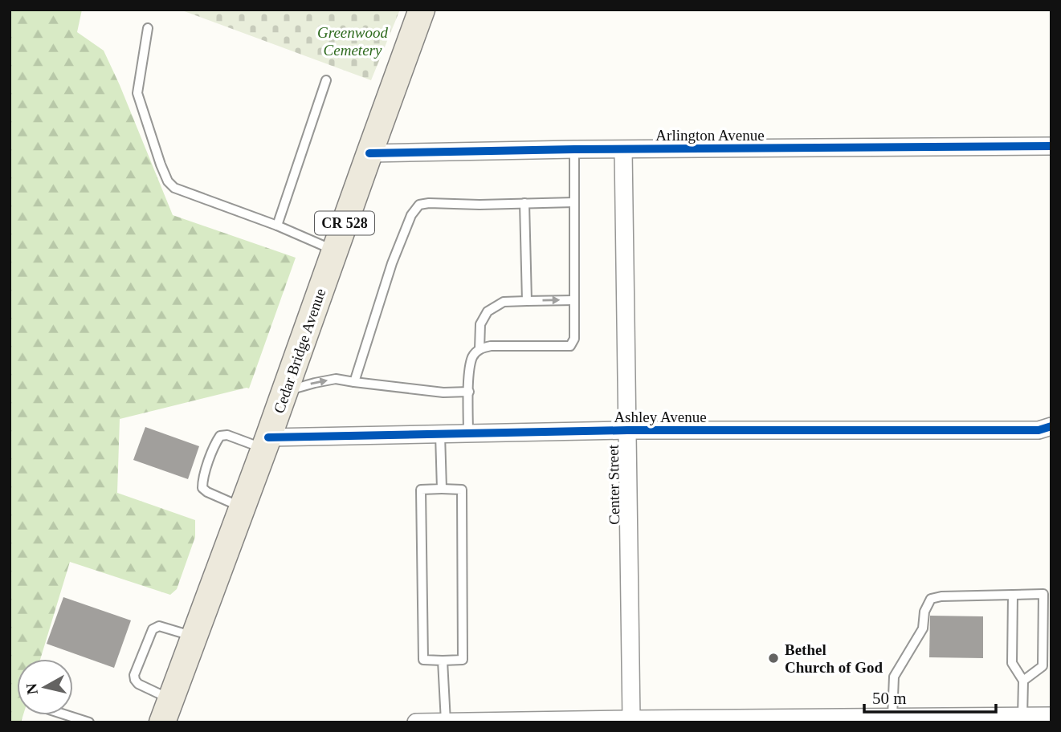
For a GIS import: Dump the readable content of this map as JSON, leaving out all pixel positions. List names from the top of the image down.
{
  "streets": {
    "main road": ["CR 528", "Cedar Bridge Avenue"],
    "street": ["Arlington Avenue", "Ashley Avenue", "Center Street"]
  },
  "crossings": [
    ["Arlington Avenue", "Cedar Bridge Avenue"],
    ["Arlington Avenue", "Center Street"],
    ["Cedar Bridge Avenue", "Ashley Avenue"],
    ["Ashley Avenue", "Center Street"]
  ],
  "parks": ["Greenwood Cemetery"],
  "places": ["Bethel Church of God"],
  "scale_bar": "50 m",
  "north": "left"
}
